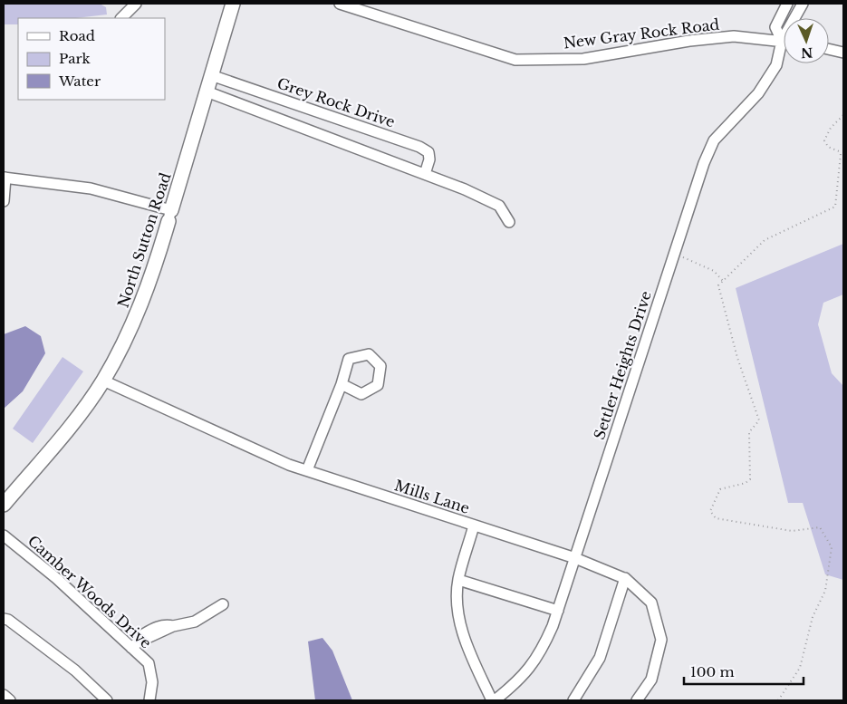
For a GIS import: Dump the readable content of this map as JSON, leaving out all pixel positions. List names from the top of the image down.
{
  "streets": {
    "main road": ["North Sutton Road"],
    "street": [
      "New Gray Rock Road",
      "Grey Rock Drive",
      "Settler Heights Drive",
      "Mills Lane",
      "Camber Woods Drive"
    ]
  },
  "crossings": [
    ["Grey Rock Drive", "North Sutton Road"],
    ["North Sutton Road", "Mills Lane"],
    ["Settler Heights Drive", "Mills Lane"]
  ],
  "legend": ["Road", "Park", "Water"],
  "scale_bar": "100 m",
  "north": "bottom"
}
